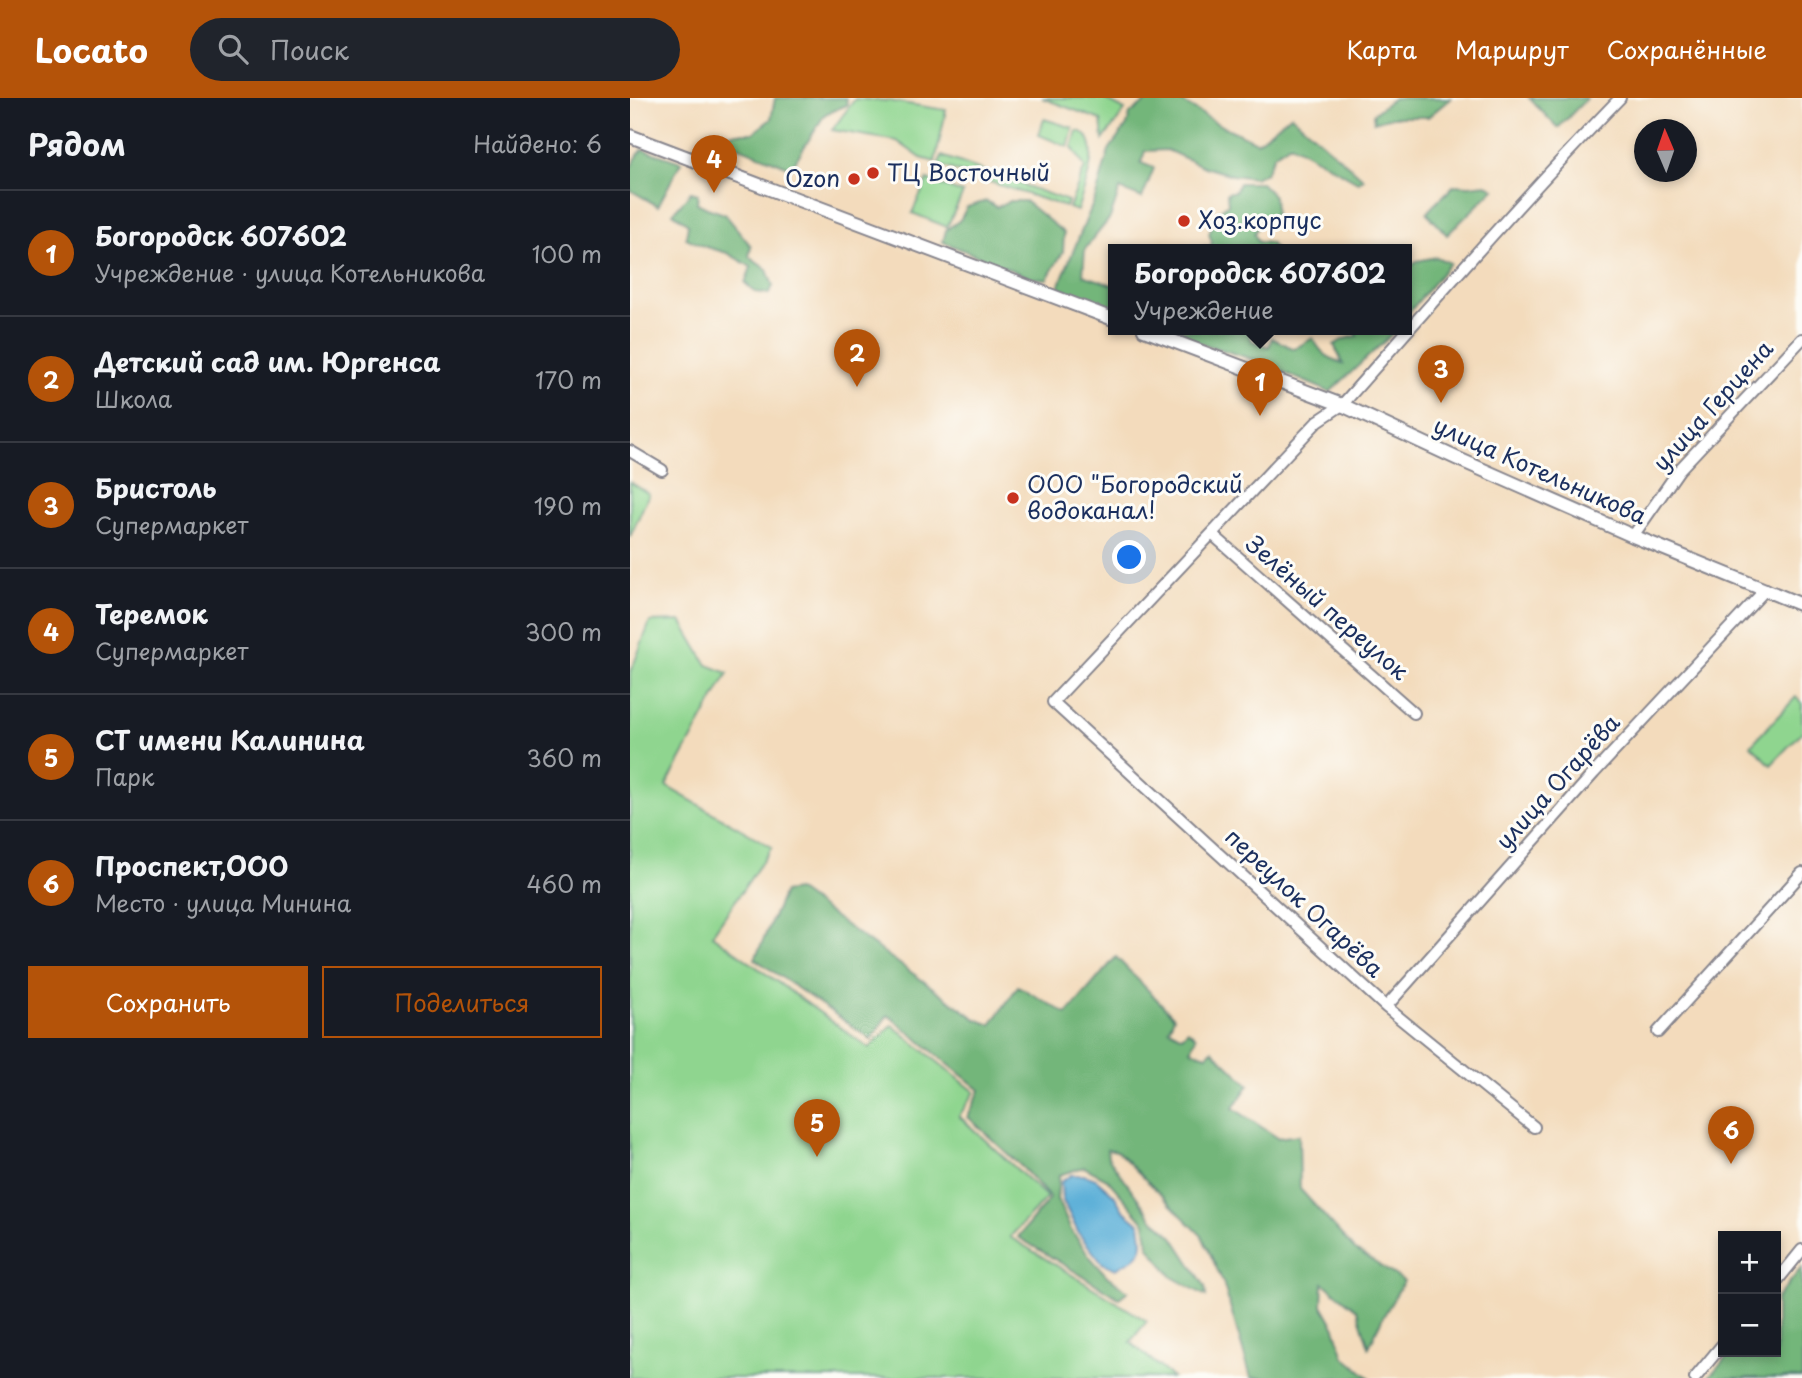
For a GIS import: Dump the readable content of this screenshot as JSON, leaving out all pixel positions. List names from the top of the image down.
{
  "streets": {
    "street": [
      "улица Герцена",
      "улица Котельникова",
      "Зелёный переулок",
      "улица Огарёва",
      "переулок Огарёва"
    ]
  },
  "crossings": [
    ["улица Герцена", "улица Котельникова"],
    ["улица Котельникова", "улица Огарёва"],
    ["Зелёный переулок", "переулок Огарёва"],
    ["улица Огарёва", "переулок Огарёва"]
  ],
  "places": [
    "ТЦ Восточный",
    "Ozon",
    "Хоз.корпус",
    "ООО \"Богородский водоканал!"
  ],
  "north": "top",
  "page": {
    "header": "Locato",
    "search": "Поиск",
    "nav": ["Карта", "Маршрут", "Сохранённые"],
    "heading": ["Рядом", "Найдено: 6"],
    "pins": [
      "4",
      "2",
      "3",
      "1",
      "5",
      "6"
    ],
    "list": [
      {
        "mark": "1",
        "name": "Богородск 607602",
        "note": "Учреждение · улица Котельникова",
        "value": "100 m"
      },
      {
        "mark": "2",
        "name": "Детский сад им. Юргенса",
        "note": "Школа",
        "value": "170 m"
      },
      {
        "mark": "3",
        "name": "Бристоль",
        "note": "Супермаркет",
        "value": "190 m"
      },
      {
        "mark": "4",
        "name": "Теремок",
        "note": "Супермаркет",
        "value": "300 m"
      },
      {
        "mark": "5",
        "name": "СТ имени Калинина",
        "note": "Парк",
        "value": "360 m"
      },
      {
        "mark": "6",
        "name": "Проспект,ООО",
        "note": "Место · улица Минина",
        "value": "460 m"
      }
    ],
    "popup": ["Богородск 607602", "Учреждение"],
    "buttons": ["Сохранить", "Поделиться"],
    "map_buttons": ["+", "−"]
  }
}
